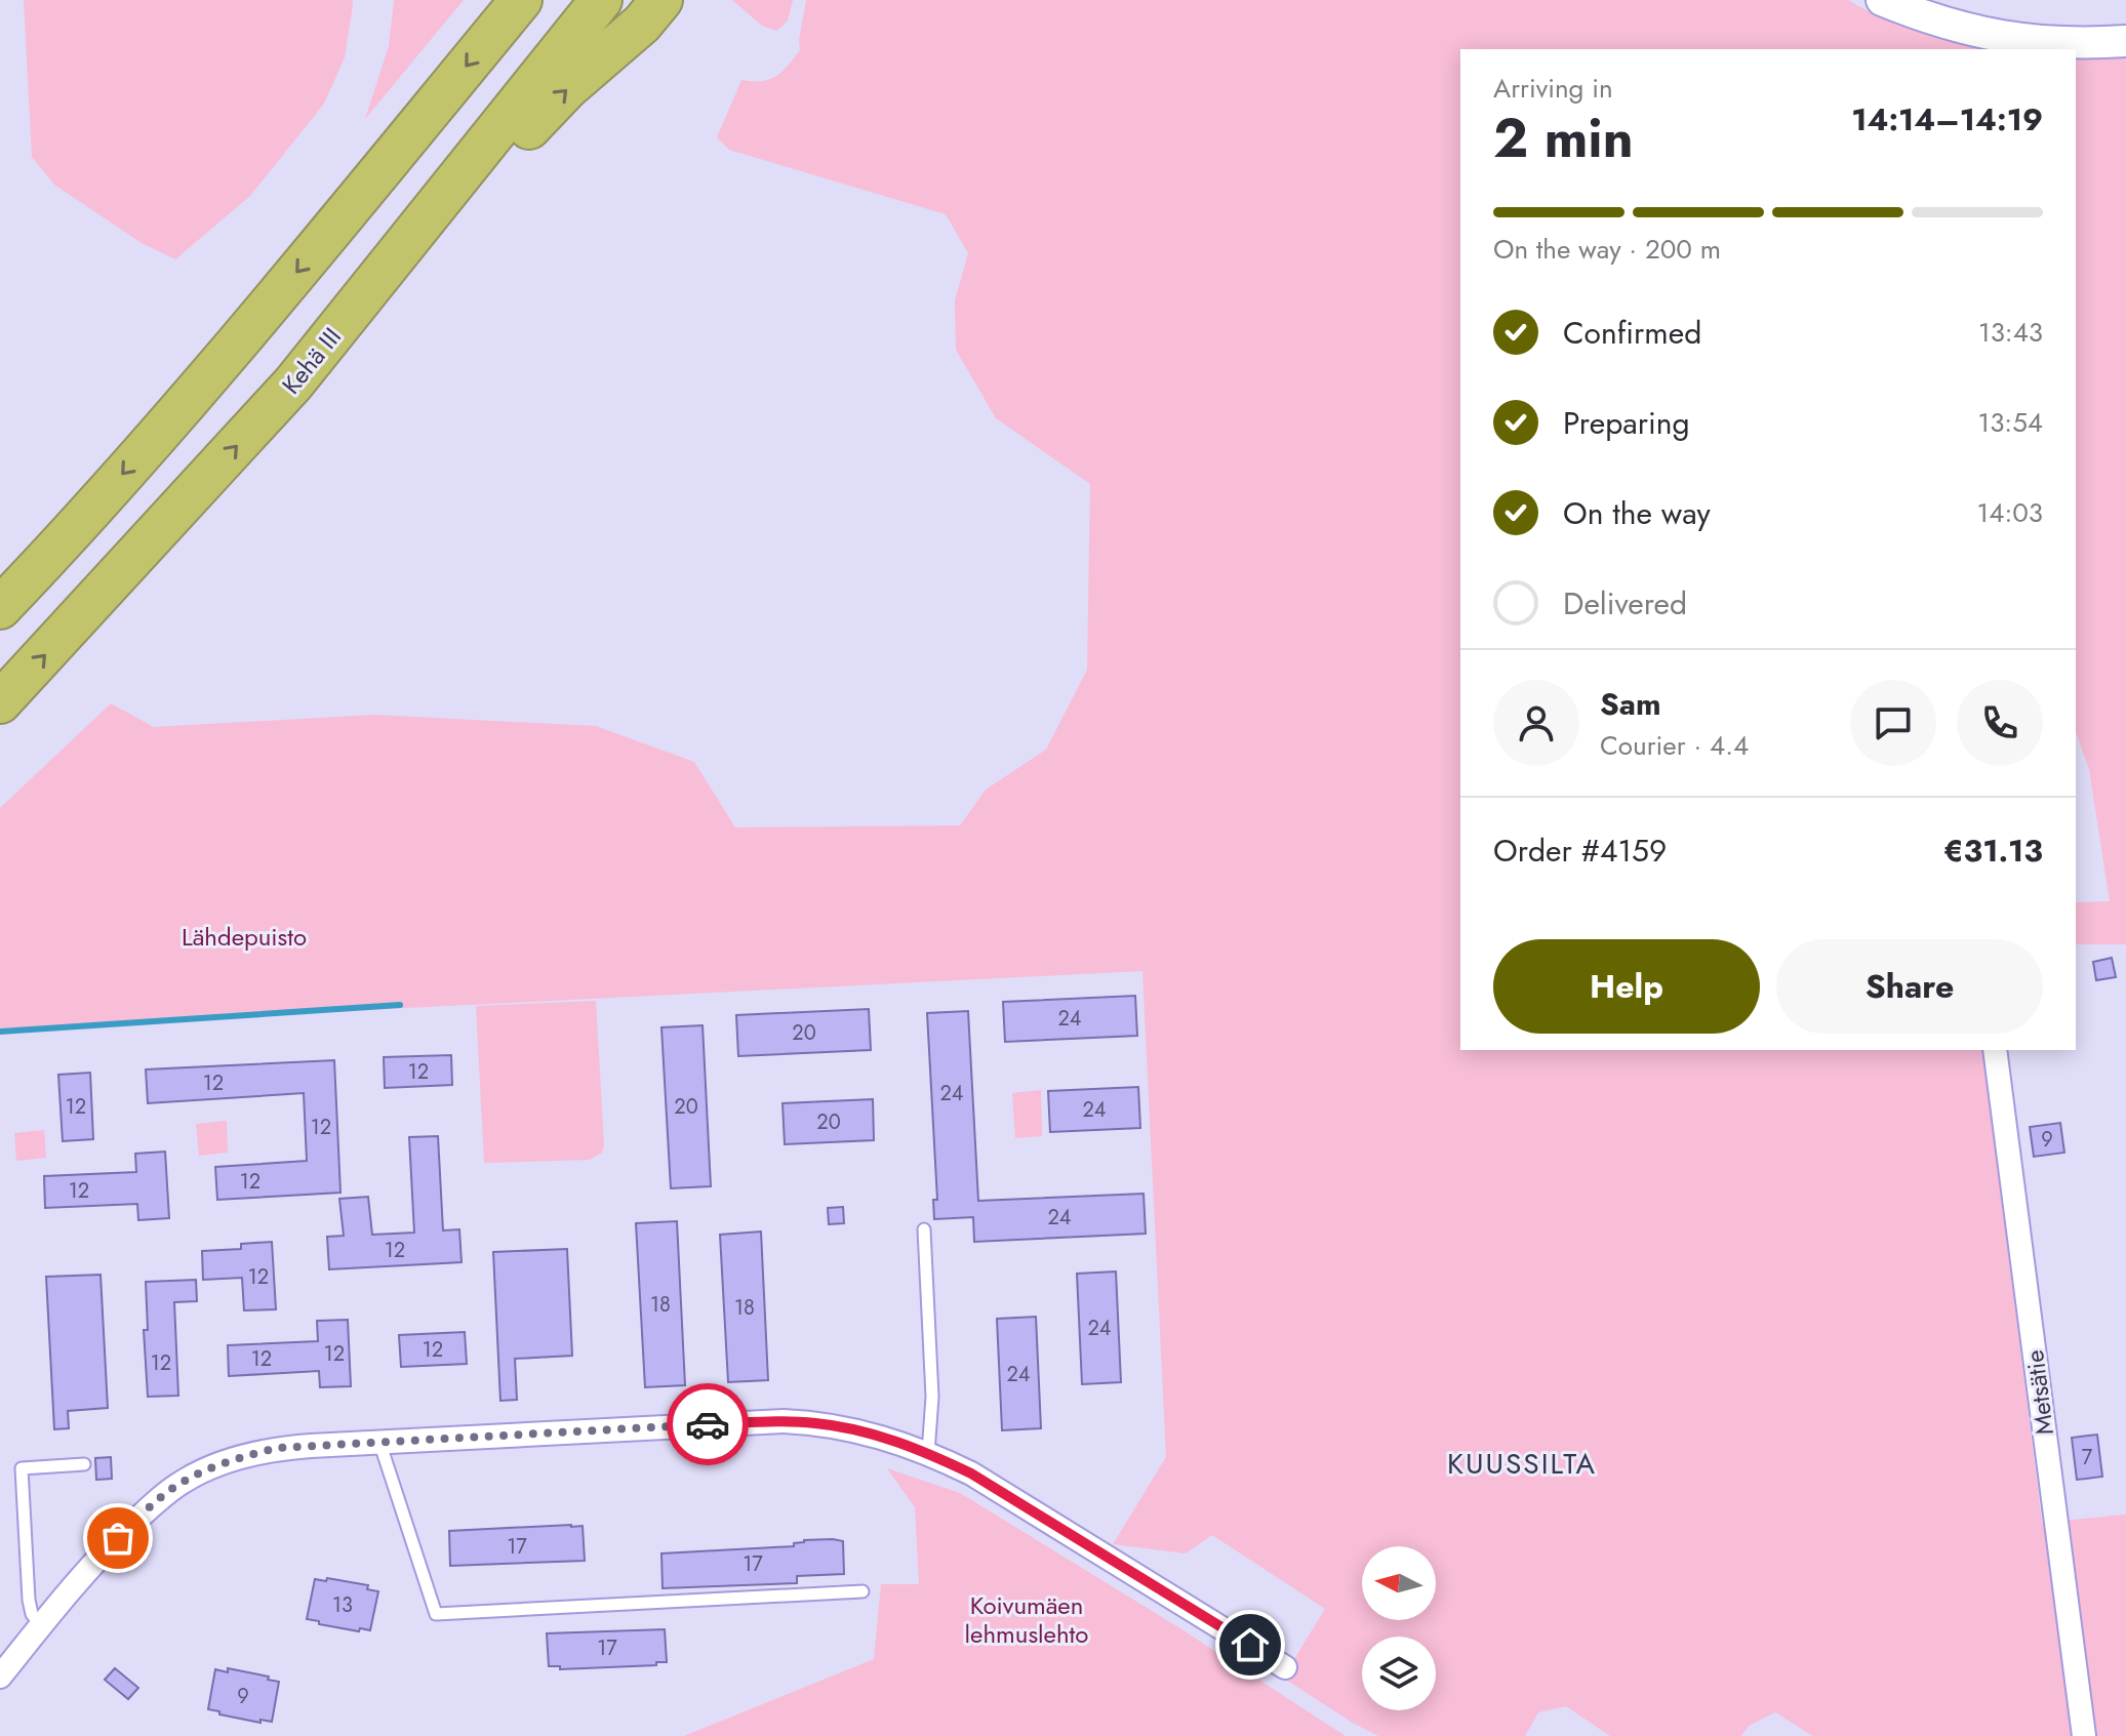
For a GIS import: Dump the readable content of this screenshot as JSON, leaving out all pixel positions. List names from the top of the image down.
{
  "streets": {
    "highway": ["Kehä III"],
    "street": ["Metsätie"]
  },
  "districts": ["KUUSSILTA"],
  "parks": ["Lähdepuisto", "Koivumäen lehmuslehto"],
  "house_numbers": [
    "24",
    "20",
    "12",
    "12",
    "24",
    "12",
    "20",
    "24",
    "20",
    "12",
    "9",
    "12",
    "12",
    "24",
    "12",
    "12",
    "18",
    "18",
    "24",
    "12",
    "12",
    "12",
    "12",
    "24",
    "7",
    "17",
    "17",
    "13",
    "17",
    "9"
  ],
  "north": "left",
  "page": {
    "heading": ["2 min", "Arriving in", "14:14–14:19"],
    "panel": [
      "Sam",
      "Courier · 4.4",
      "Order #4159",
      "€31.13"
    ],
    "bar": "On the way · 200 m",
    "list": [
      ["Confirmed", "13:43"],
      ["Preparing", "13:54"],
      ["On the way", "14:03"],
      "Delivered"
    ],
    "buttons": ["Help", "Share"]
  }
}
